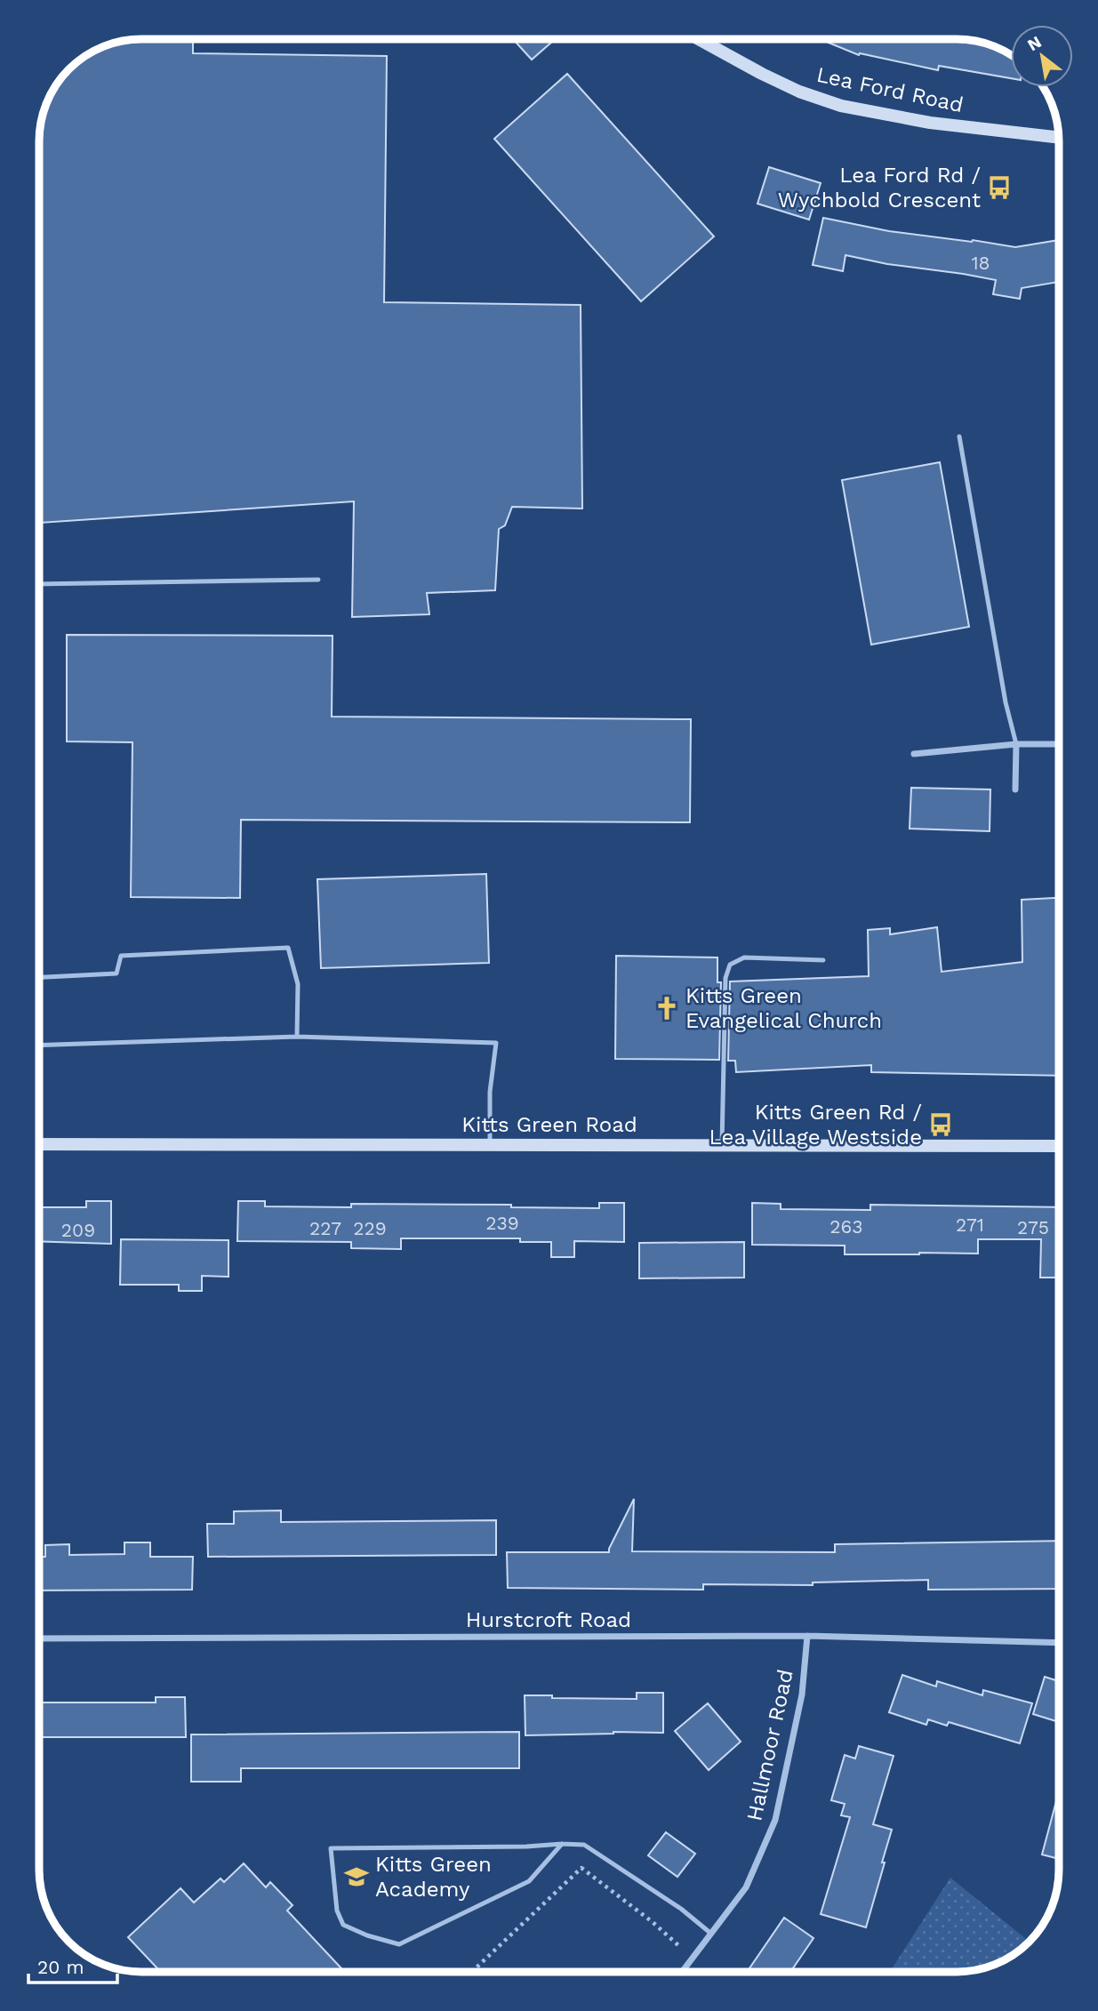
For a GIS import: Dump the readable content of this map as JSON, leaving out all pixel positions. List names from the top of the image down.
{
  "streets": {
    "street": [
      "Lea Ford Road",
      "Kitts Green Road",
      "Hurstcroft Road",
      "Hallmoor Road"
    ]
  },
  "crossings": [
    ["Hurstcroft Road", "Hallmoor Road"]
  ],
  "places": {
    "bus stop": ["Lea Ford Rd / Wychbold Crescent", "Kitts Green Rd / Lea Village Westside"],
    "church": ["Kitts Green Evangelical Church"],
    "school or university": ["Kitts Green Academy"]
  },
  "house_numbers": [
    "18",
    "239",
    "271",
    "263",
    "275",
    "227",
    "229",
    "209"
  ],
  "scale_bar": "20 m",
  "north": "top left"
}
